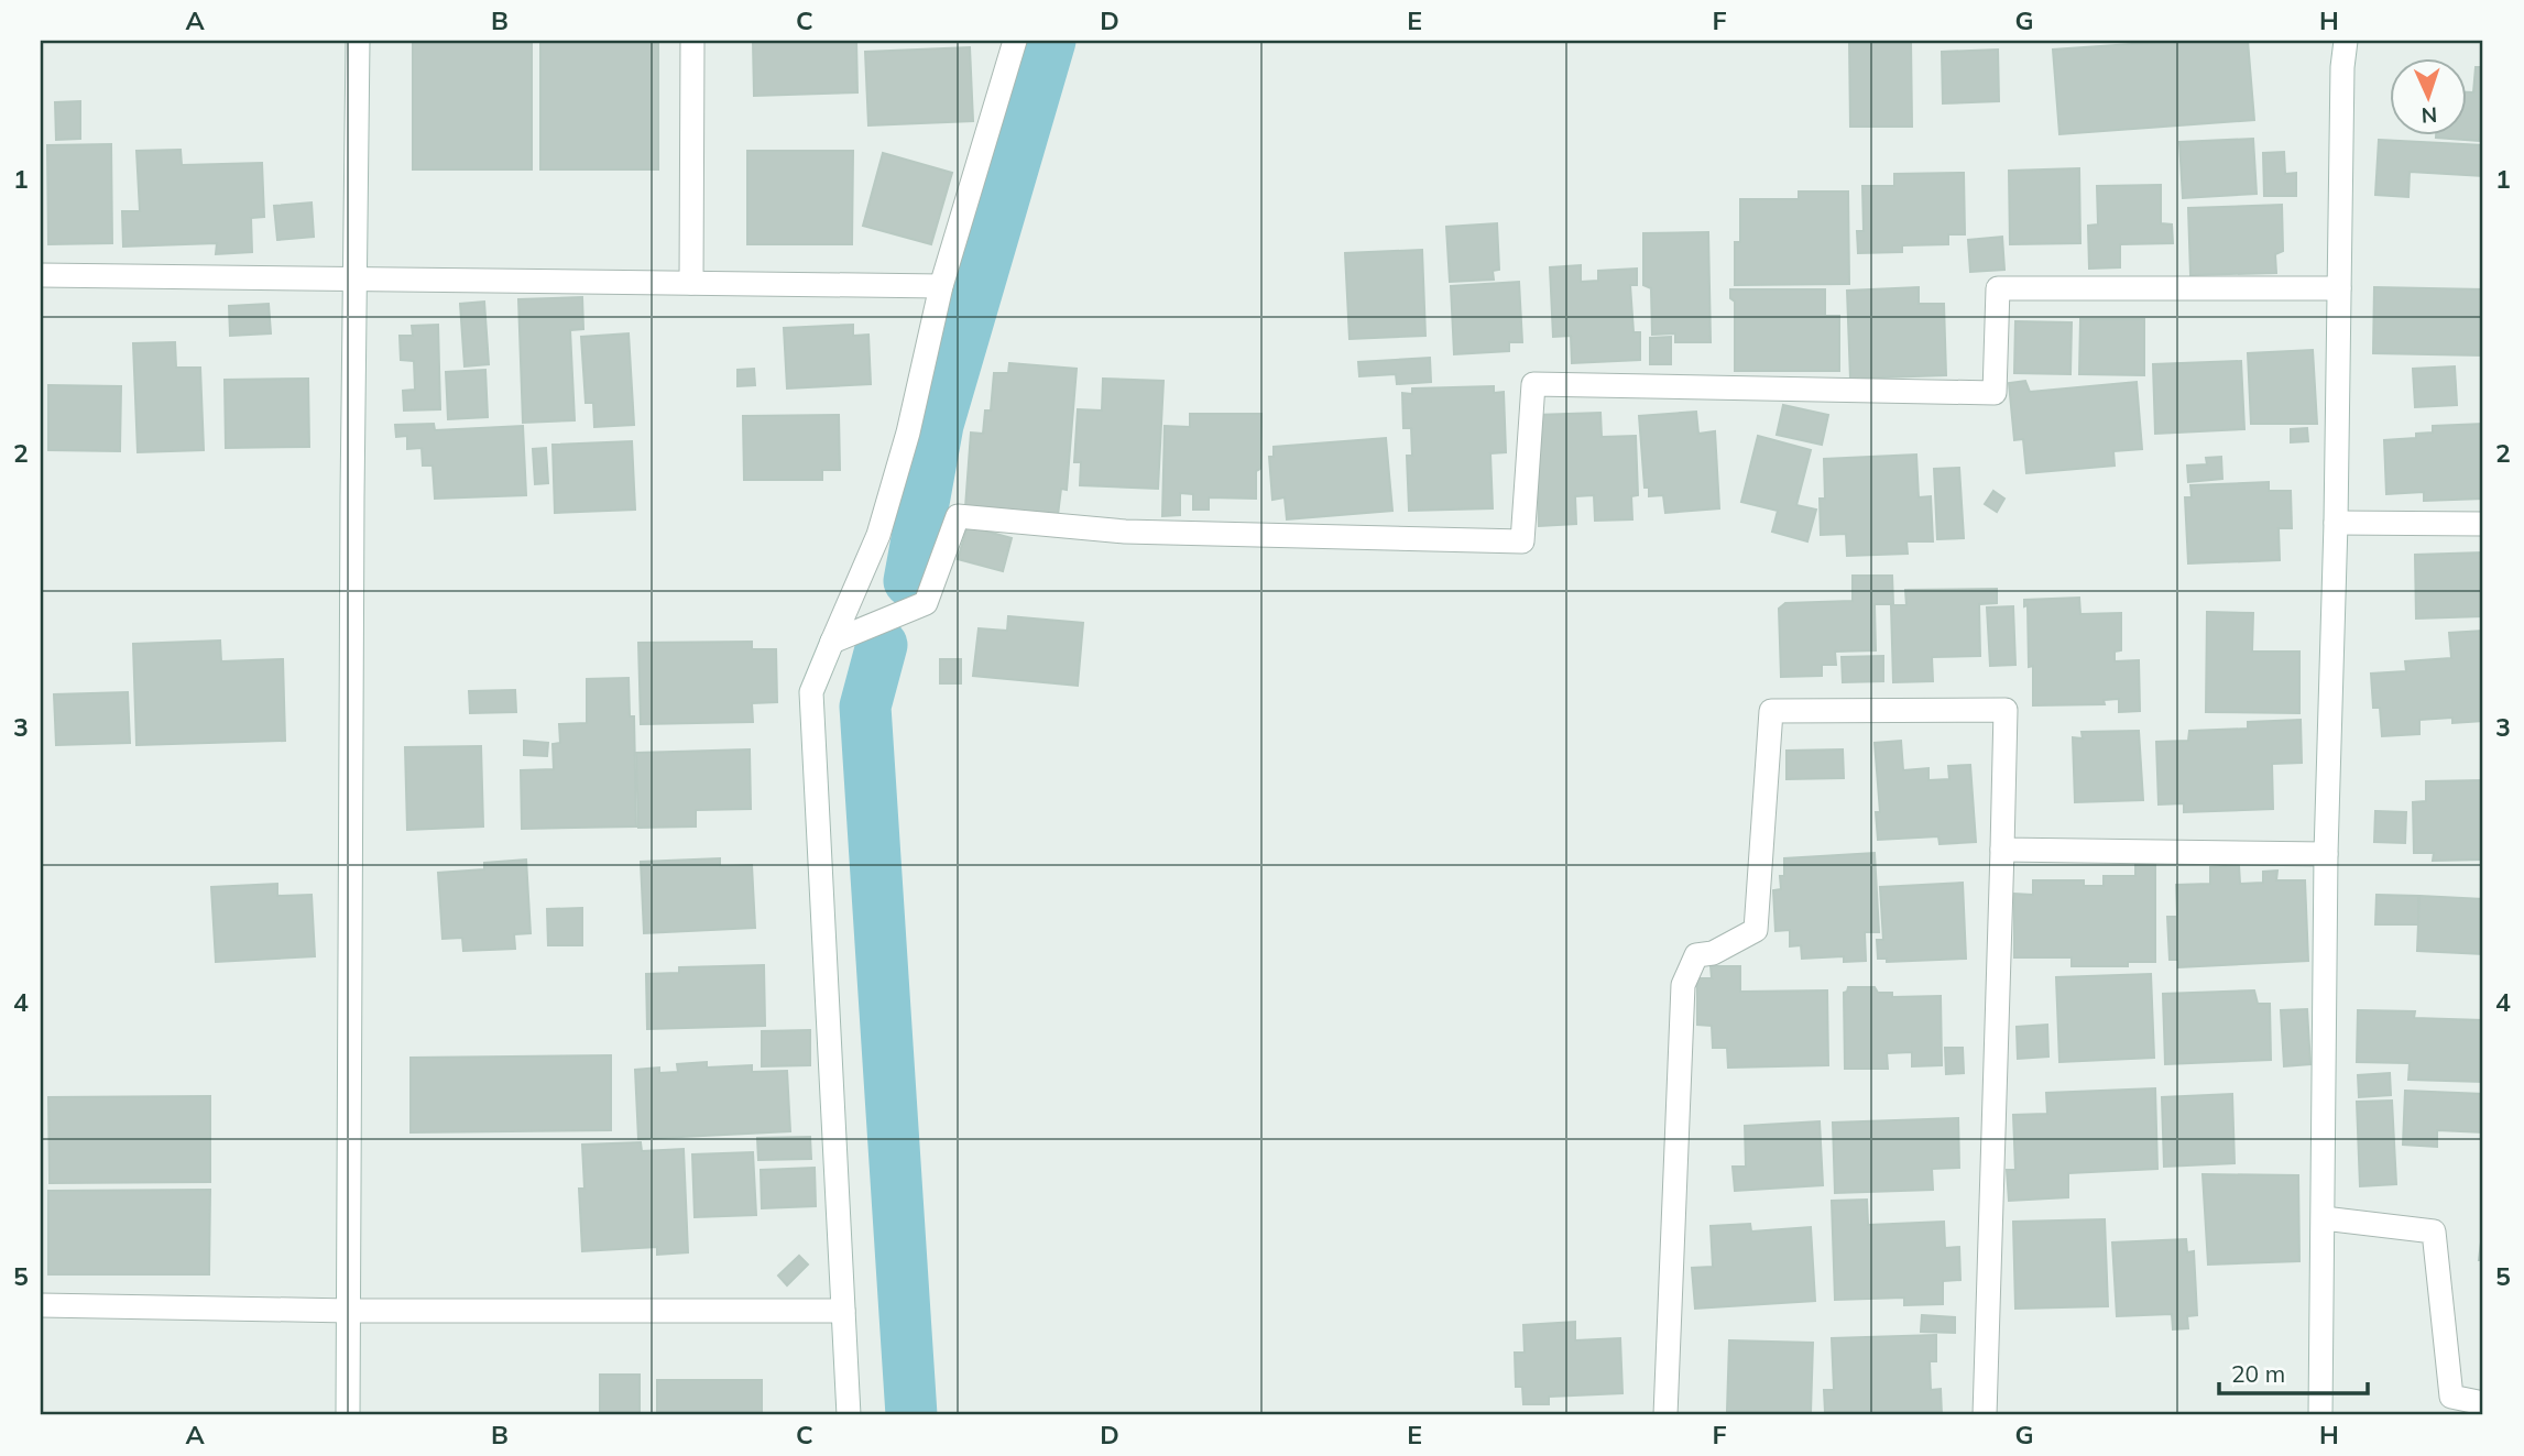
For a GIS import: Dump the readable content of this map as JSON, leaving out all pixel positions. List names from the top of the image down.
{
  "scale_bar": "20 m",
  "north": "bottom",
  "grid": {
    "columns": [
      "A",
      "B",
      "C",
      "D",
      "E",
      "F",
      "G",
      "H"
    ],
    "rows": [
      "1",
      "2",
      "3",
      "4",
      "5"
    ]
  }
}
